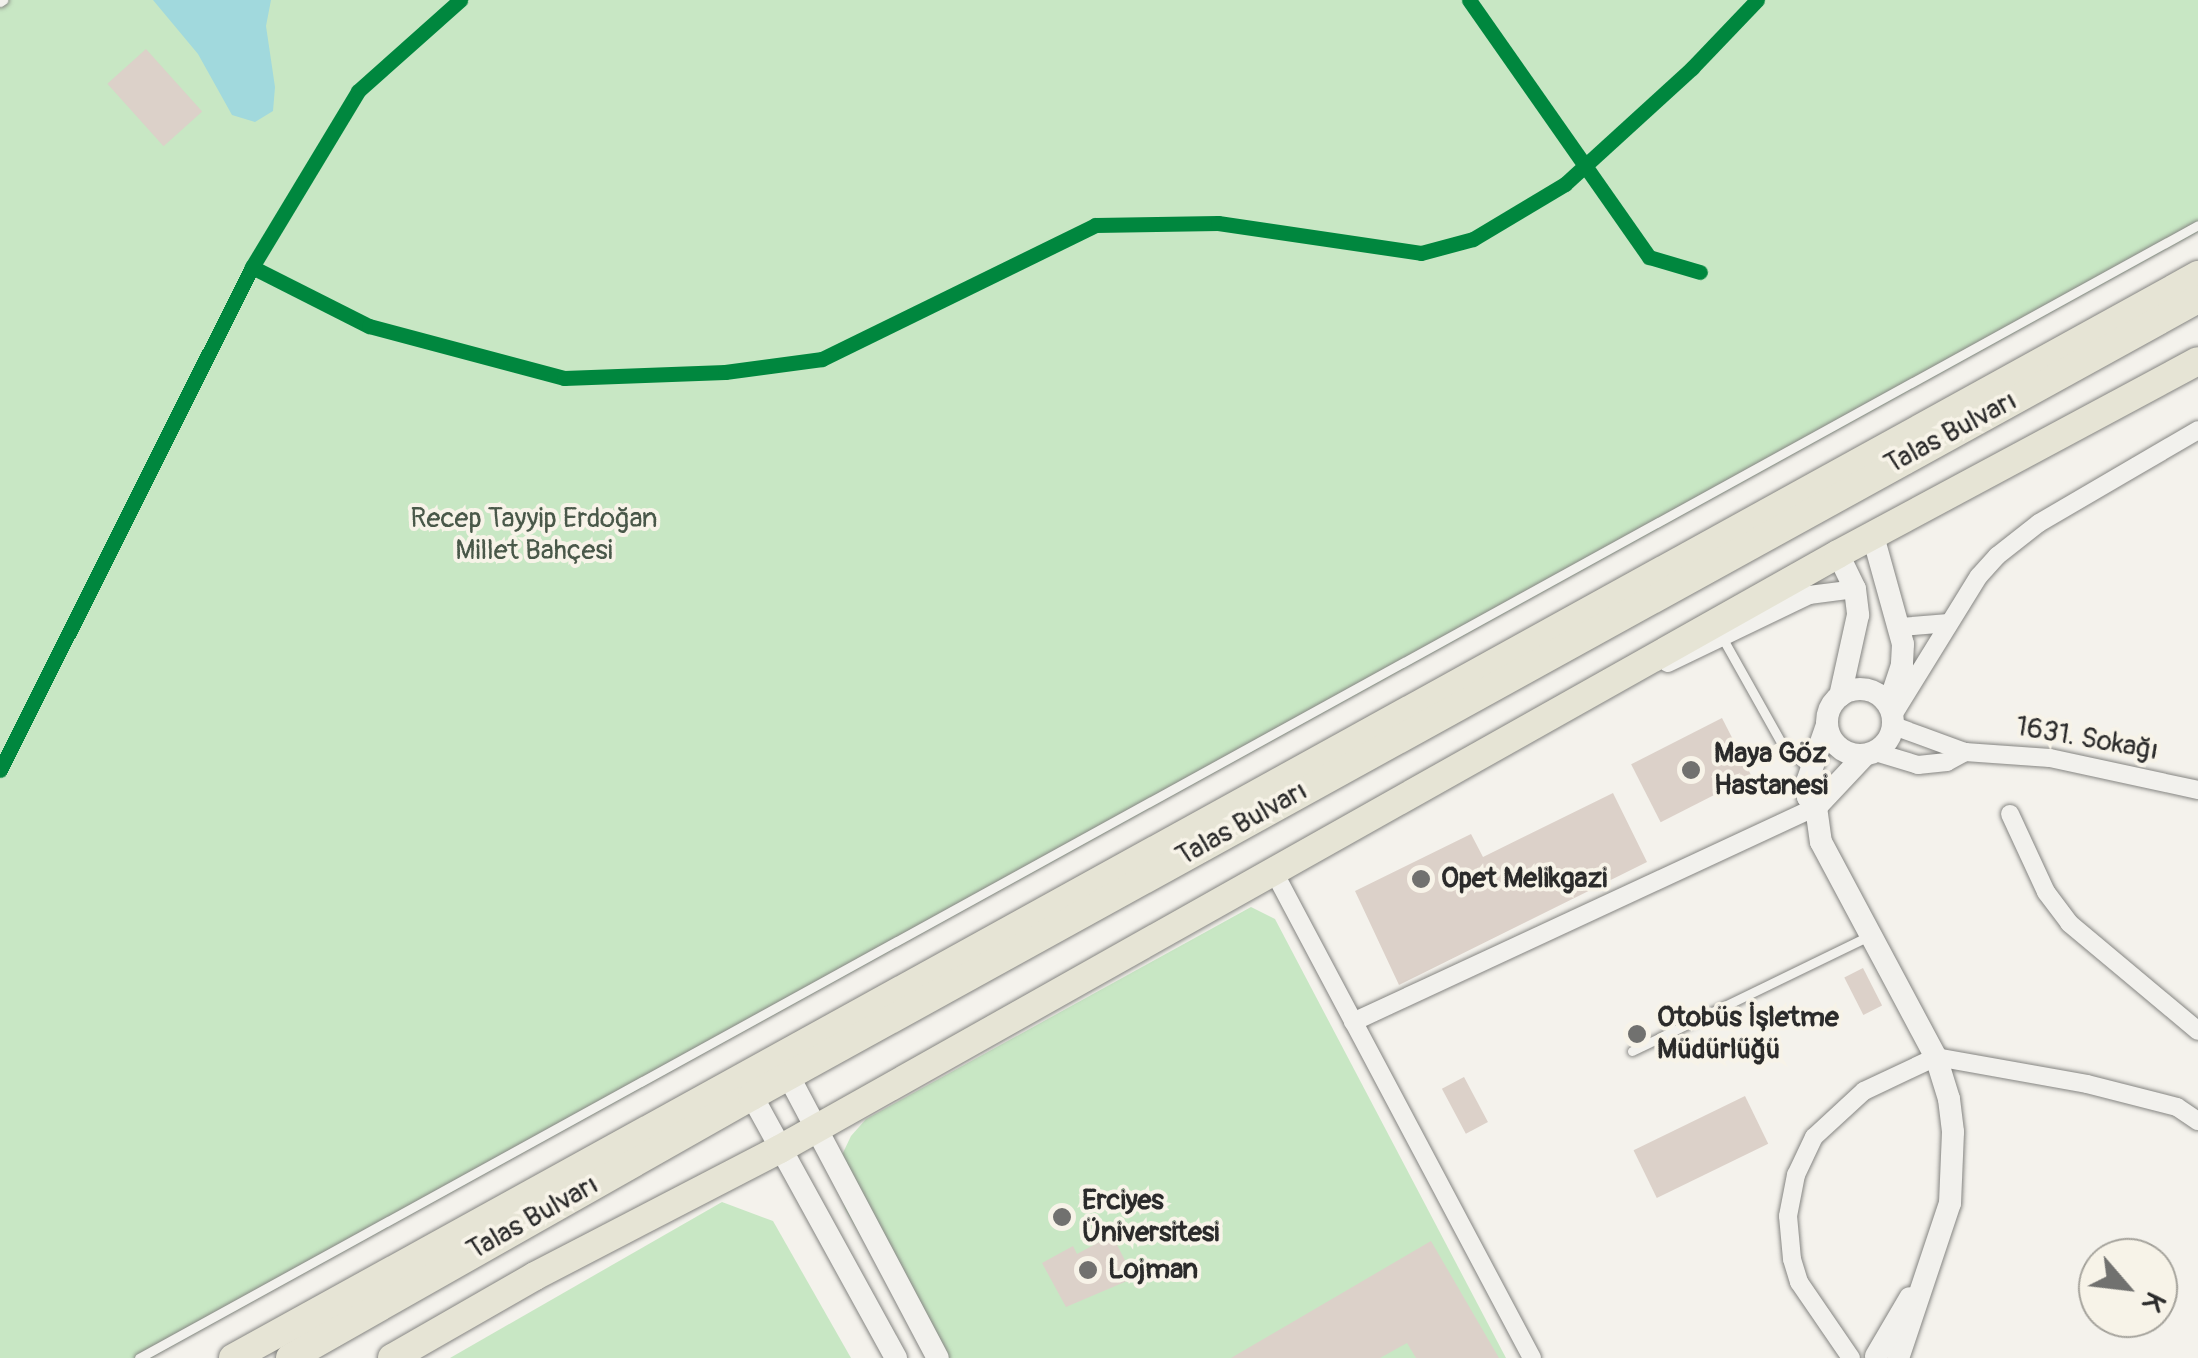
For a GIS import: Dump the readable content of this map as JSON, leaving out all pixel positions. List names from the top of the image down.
{
  "streets": {
    "main road": ["Talas Bulvarı"],
    "street": ["1631. Sokağı"]
  },
  "parks": ["Recep Tayyip Erdoğan Millet Bahçesi"],
  "places": [
    "Maya Göz Hastanesi",
    "Opet Melikgazi",
    "Otobüs İşletme Müdürlüğü",
    "Erciyes Üniversitesi",
    "Lojman"
  ],
  "north": "bottom right"
}
